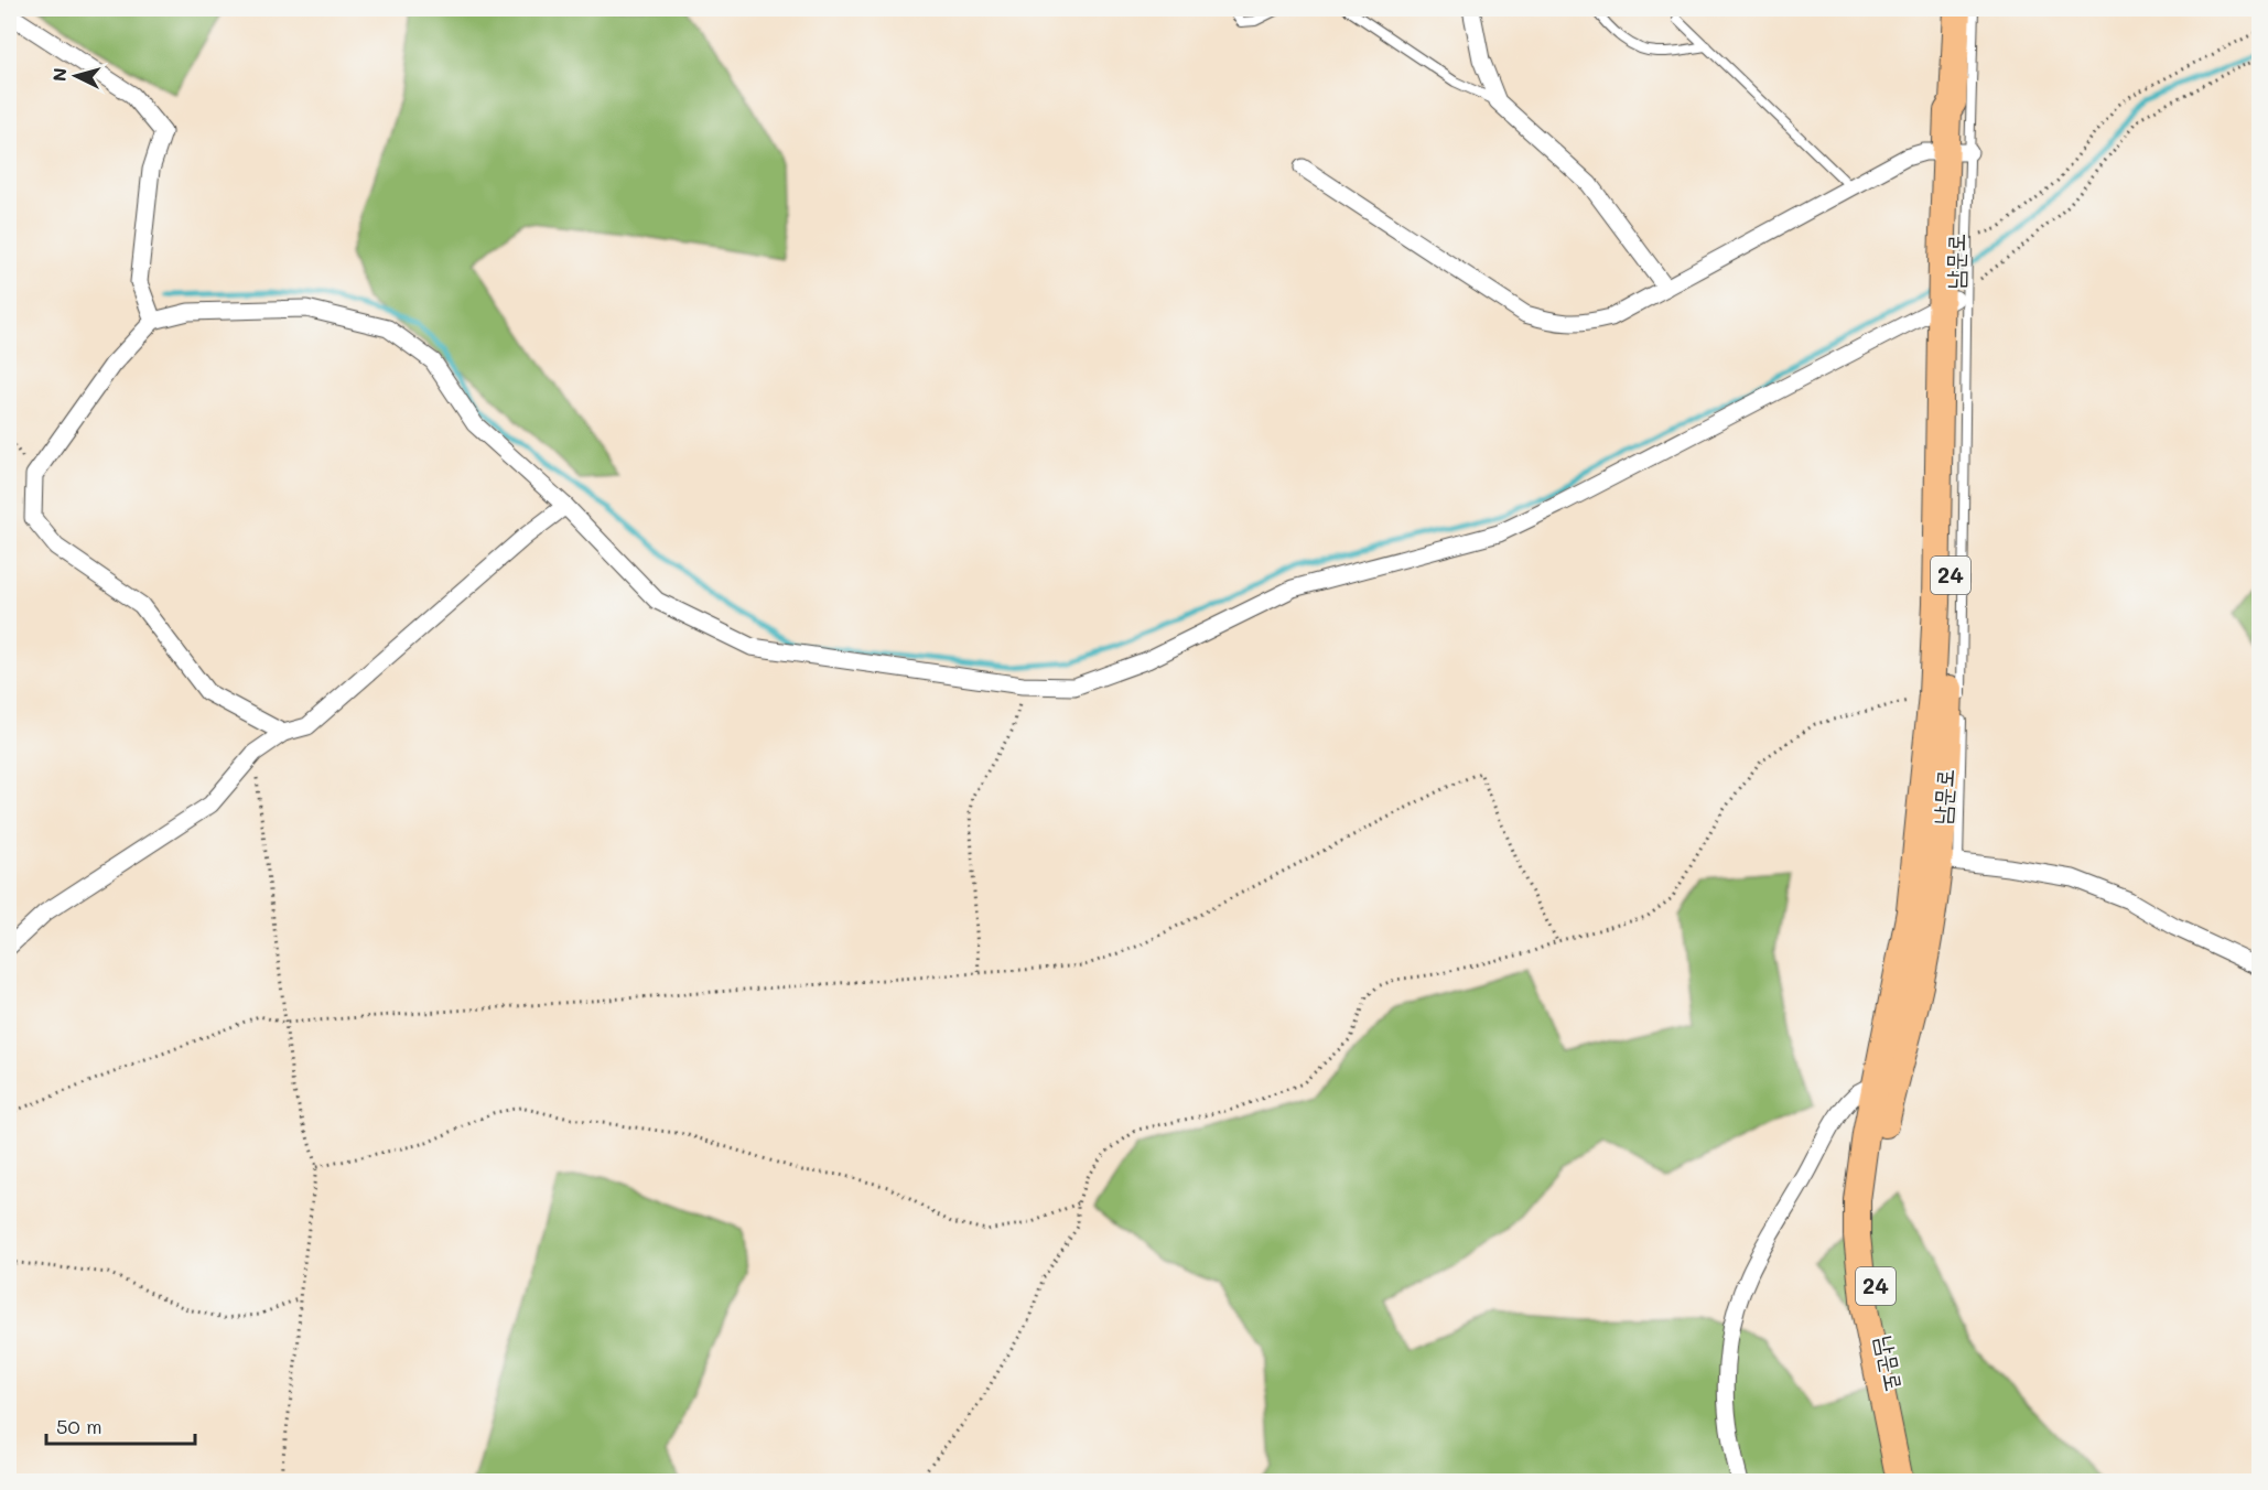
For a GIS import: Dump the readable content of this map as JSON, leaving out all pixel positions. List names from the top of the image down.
{
  "streets": {
    "main road": ["남문로", "24"]
  },
  "scale_bar": "50 m",
  "north": "left"
}
